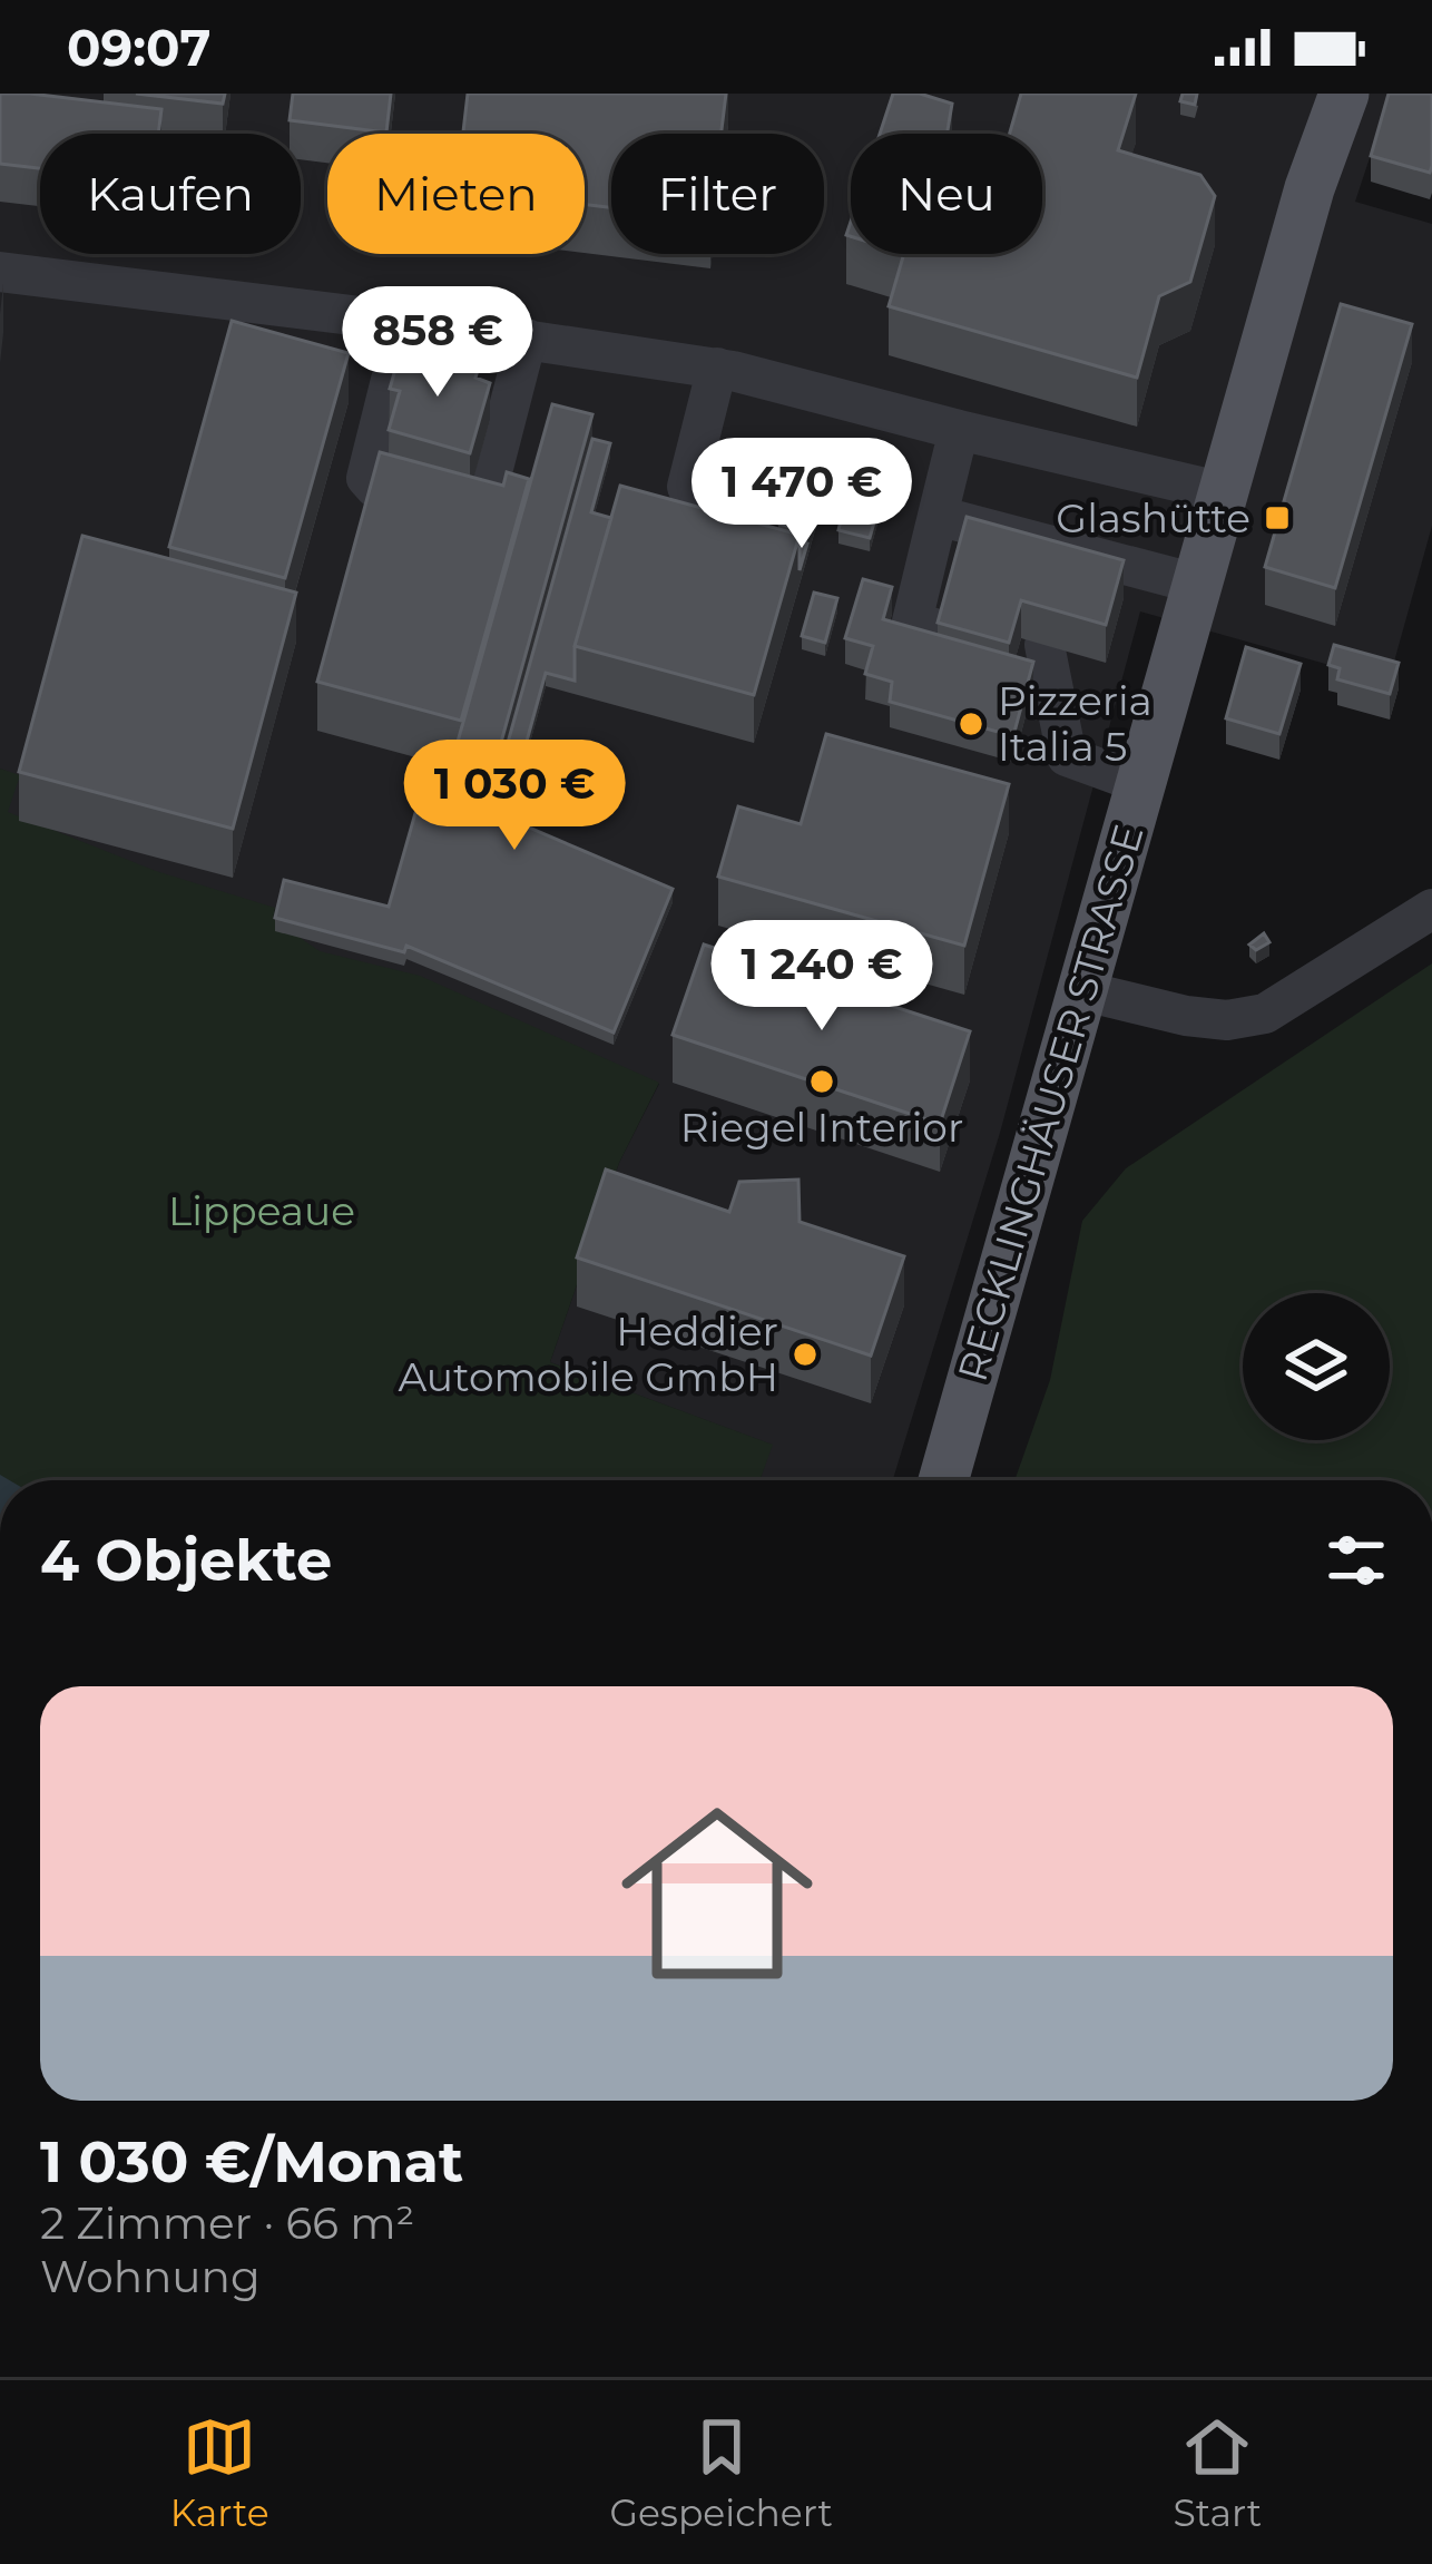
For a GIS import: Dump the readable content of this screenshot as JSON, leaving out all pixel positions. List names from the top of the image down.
{
  "streets": {
    "main road": ["RECKLINGHÄUSER STRASSE"]
  },
  "parks": ["Lippeaue"],
  "places": {
    "transit": ["Glashütte"],
    "other": ["Pizzeria Italia 5", "Riegel Interior", "Heddier Automobile GmbH"]
  },
  "page": {
    "status": "09:07",
    "chip": [
      "Kaufen",
      "Mieten",
      "Filter",
      "Neu"
    ],
    "price": [
      "858 €",
      "1 470 €",
      "1 030 €",
      "1 240 €"
    ],
    "heading": "4 Objekte",
    "list": [
      {
        "name": "1 030 €/Monat",
        "note": "2 Zimmer · 66 m² · Wohnung"
      }
    ],
    "tabs": ["Karte", "Gespeichert", "Start"]
  }
}
